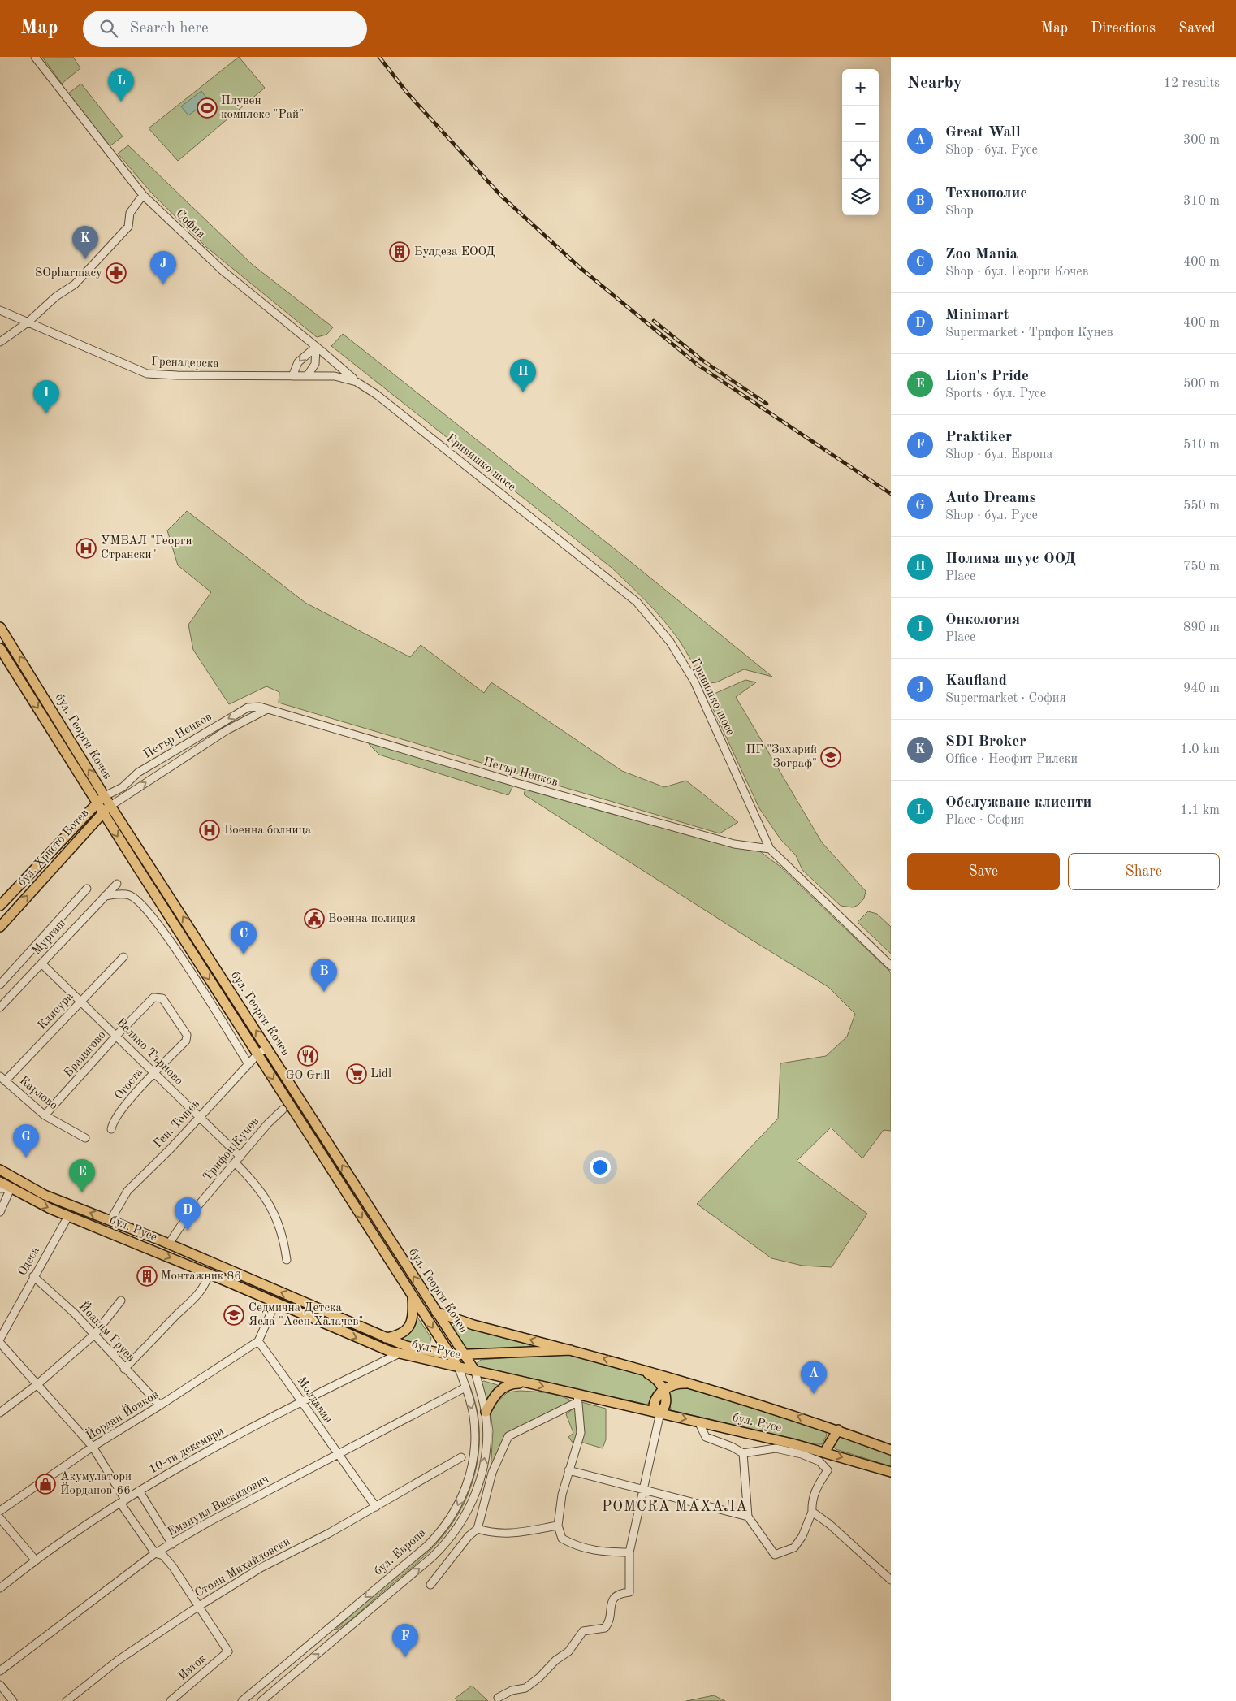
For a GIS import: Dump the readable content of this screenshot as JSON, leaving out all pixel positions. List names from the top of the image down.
{
  "streets": {
    "main road": ["бул. Георги Кочев", "бул. Христо Ботев", "бул. Русе"],
    "street": [
      "София",
      "Гренадерска",
      "Гривишко шосе",
      "Петър Ненков",
      "Мургаш",
      "Клисура",
      "Велико Търново",
      "Брацигово",
      "Огоста",
      "Карлово",
      "Ген. Тошев",
      "Трифон Кунев",
      "Одеса",
      "Йоаким Груев",
      "Молдавия",
      "Йордан Йовков",
      "10-ти декември",
      "Емануил Васкидович",
      "бул. Европа",
      "Стоян Михайловски",
      "Изток"
    ]
  },
  "crossings": [
    ["София", "Гренадерска"],
    ["София", "Гривишко шосе"],
    ["Гренадерска", "Гривишко шосе"],
    ["Гривишко шосе", "Петър Ненков"],
    ["Петър Ненков", "бул. Георги Кочев"],
    ["Петър Ненков", "бул. Христо Ботев"],
    ["бул. Георги Кочев", "бул. Христо Ботев"],
    ["бул. Георги Кочев", "Ген. Тошев"],
    ["бул. Георги Кочев", "бул. Русе"],
    ["бул. Георги Кочев", "бул. Европа"],
    ["Мургаш", "Велико Търново"],
    ["Клисура", "Велико Търново"],
    ["Клисура", "Карлово"],
    ["Велико Търново", "Брацигово"],
    ["Велико Търново", "Огоста"],
    ["Велико Търново", "Ген. Тошев"],
    ["Велико Търново", "Трифон Кунев"],
    ["Брацигово", "Огоста"],
    ["Брацигово", "Карлово"],
    ["Ген. Тошев", "бул. Русе"],
    ["Трифон Кунев", "бул. Русе"],
    ["бул. Русе", "Одеса"],
    ["бул. Русе", "10-ти декември"],
    ["бул. Русе", "бул. Европа"],
    ["Одеса", "Йоаким Груев"],
    ["Йоаким Груев", "Йордан Йовков"],
    ["Молдавия", "Йордан Йовков"],
    ["Молдавия", "10-ти декември"],
    ["Молдавия", "Емануил Васкидович"],
    ["Молдавия", "Стоян Михайловски"],
    ["Емануил Васкидович", "бул. Европа"],
    ["Стоян Михайловски", "Изток"]
  ],
  "districts": ["РОМСКА МАХАЛА"],
  "places": {
    "sports": ["Плувен комплекс \"Рай\""],
    "building": ["Булдеза ЕООД", "Монтажник 86"],
    "pharmacy": ["SOpharmacy"],
    "hospital": ["УМБАЛ \"Георги Странски\"", "Военна болница"],
    "school or university": ["ПГ \"Захарий Зограф\"", "Седмична Детска Ясла \"Асен Халачев\""],
    "public building": ["Военна полиция"],
    "restaurant": ["GO Grill"],
    "supermarket": ["Lidl"],
    "shop": ["Aкумулатори Йорданов-66"]
  },
  "page": {
    "header": "Map",
    "search": "Search here",
    "nav": ["Map", "Directions", "Saved"],
    "heading": ["Nearby", "12 results"],
    "pins": [
      "L",
      "K",
      "J",
      "H",
      "I",
      "C",
      "B",
      "G",
      "E",
      "D",
      "A",
      "F"
    ],
    "map_buttons": ["+", "−"],
    "list": [
      {
        "mark": "A",
        "name": "Great Wall",
        "note": "Shop · бул. Русе",
        "value": "300 m"
      },
      {
        "mark": "B",
        "name": "Технополис",
        "note": "Shop",
        "value": "310 m"
      },
      {
        "mark": "C",
        "name": "Zoo Mania",
        "note": "Shop · бул. Георги Кочев",
        "value": "400 m"
      },
      {
        "mark": "D",
        "name": "Minimart",
        "note": "Supermarket · Трифон Кунев",
        "value": "400 m"
      },
      {
        "mark": "E",
        "name": "Lion's Pride",
        "note": "Sports · бул. Русе",
        "value": "500 m"
      },
      {
        "mark": "F",
        "name": "Praktiker",
        "note": "Shop · бул. Европа",
        "value": "510 m"
      },
      {
        "mark": "G",
        "name": "Auto Dreams",
        "note": "Shop · бул. Русе",
        "value": "550 m"
      },
      {
        "mark": "H",
        "name": "Полима шуус ООД",
        "note": "Place",
        "value": "750 m"
      },
      {
        "mark": "I",
        "name": "Онкология",
        "note": "Place",
        "value": "890 m"
      },
      {
        "mark": "J",
        "name": "Kaufland",
        "note": "Supermarket · София",
        "value": "940 m"
      },
      {
        "mark": "K",
        "name": "SDI Broker",
        "note": "Office · Неофит Рилски",
        "value": "1.0 km"
      },
      {
        "mark": "L",
        "name": "Обслужване клиенти",
        "note": "Place · София",
        "value": "1.1 km"
      }
    ],
    "buttons": ["Save", "Share"]
  }
}
